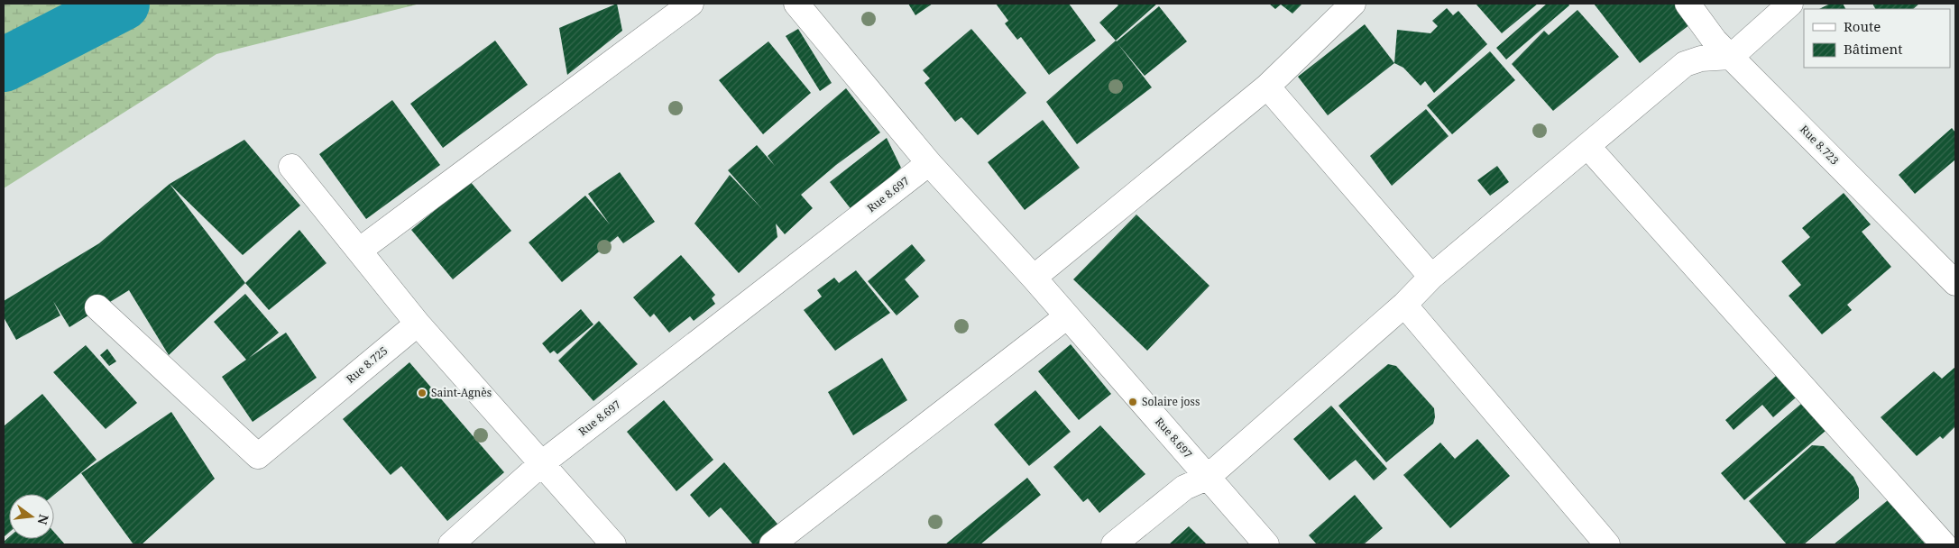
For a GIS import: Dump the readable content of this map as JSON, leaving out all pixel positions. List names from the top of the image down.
{
  "streets": {
    "street": ["Rue 8.723", "Rue 8.697", "Rue 8.725"]
  },
  "places": ["Saint-Agnès", "Solaire joss"],
  "legend": ["Route", "Bâtiment"],
  "north": "right"
}
